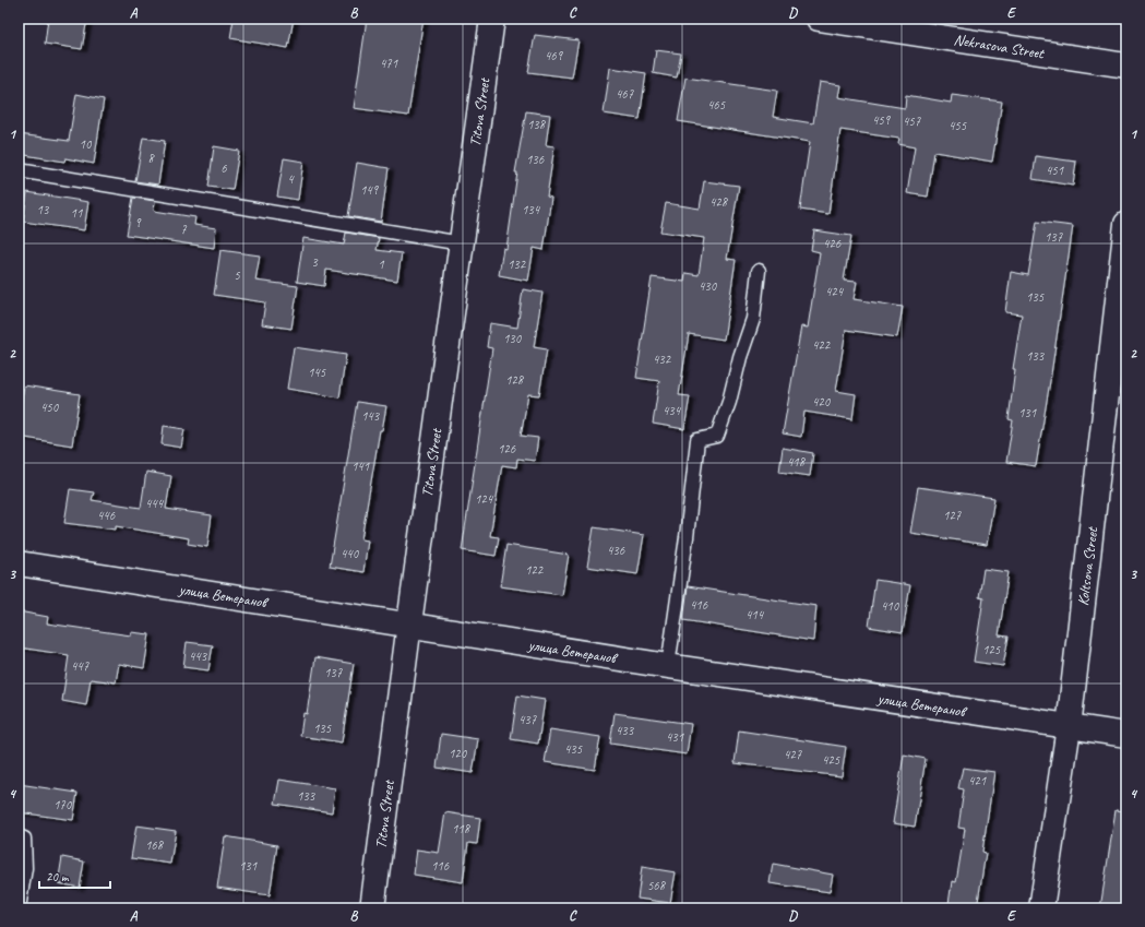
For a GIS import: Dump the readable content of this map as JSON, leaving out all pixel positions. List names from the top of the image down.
{
  "streets": {
    "street": [
      "Nekrasova Street",
      "Titova Street",
      "Koltsova Street",
      "улица Ветеранов"
    ]
  },
  "crossings": [
    ["Titova Street", "улица Ветеранов"],
    ["Koltsova Street", "улица Ветеранов"]
  ],
  "house_numbers": [
    "469",
    "471",
    "467",
    "465",
    "459",
    "457",
    "138",
    "455",
    "10",
    "8",
    "136",
    "6",
    "451",
    "4",
    "149",
    "428",
    "13",
    "134",
    "11",
    "9",
    "7",
    "137",
    "426",
    "3",
    "1",
    "132",
    "5",
    "430",
    "424",
    "135",
    "130",
    "422",
    "133",
    "432",
    "145",
    "128",
    "420",
    "450",
    "434",
    "131",
    "143",
    "126",
    "418",
    "141",
    "124",
    "444",
    "446",
    "127",
    "436",
    "440",
    "122",
    "416",
    "410",
    "414",
    "125",
    "443",
    "447",
    "137",
    "437",
    "135",
    "433",
    "431",
    "435",
    "120",
    "427",
    "425",
    "421",
    "133",
    "170",
    "118",
    "168",
    "131",
    "116",
    "568"
  ],
  "scale_bar": "20 m",
  "grid": {
    "columns": [
      "A",
      "B",
      "C",
      "D",
      "E"
    ],
    "rows": [
      "1",
      "2",
      "3",
      "4"
    ]
  }
}
